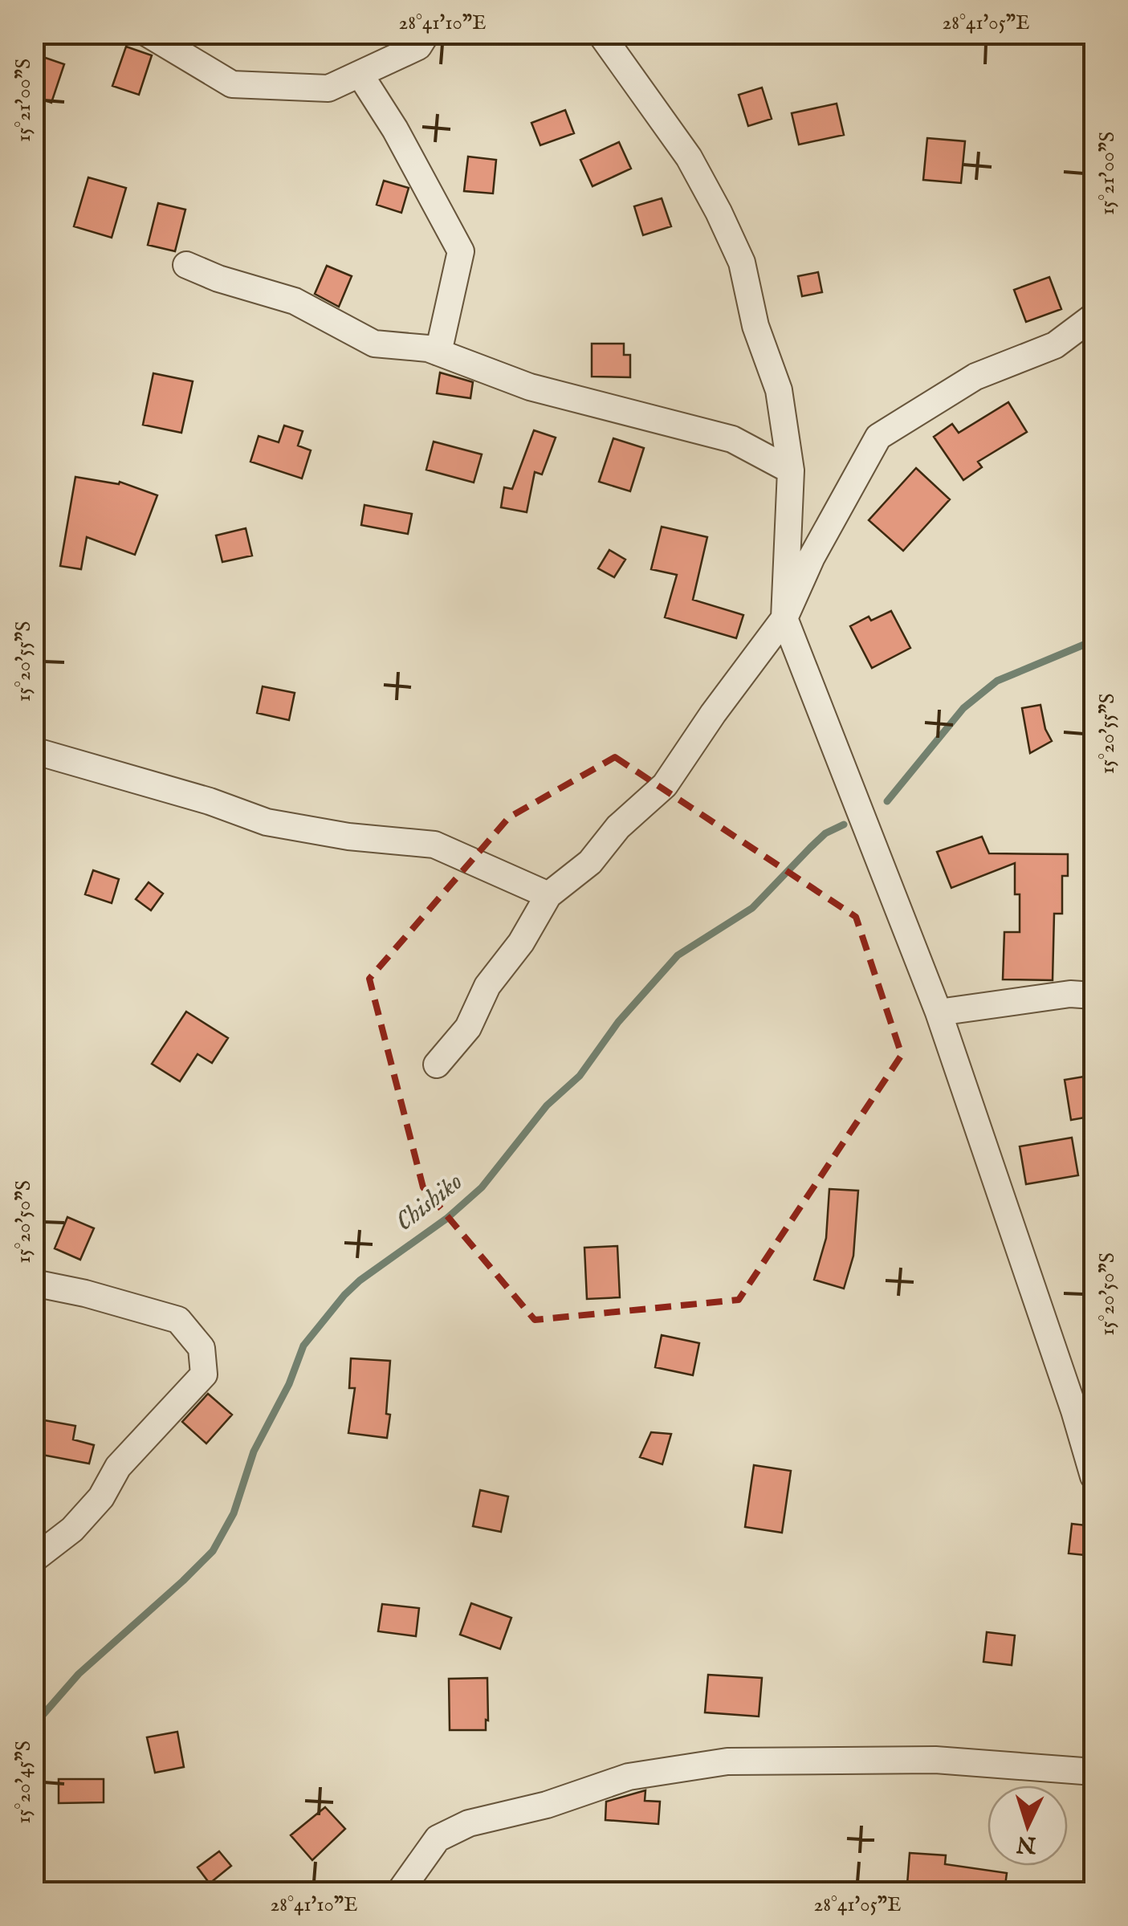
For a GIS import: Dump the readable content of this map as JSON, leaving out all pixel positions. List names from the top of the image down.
{
  "water": ["Chishiko"],
  "north": "bottom",
  "coordinates": [
    "28°41'10\"E",
    "28°41'05\"E",
    "15°21'00\"S",
    "15°20'55\"S",
    "15°20'50\"S",
    "15°20'45\"S"
  ]
}
